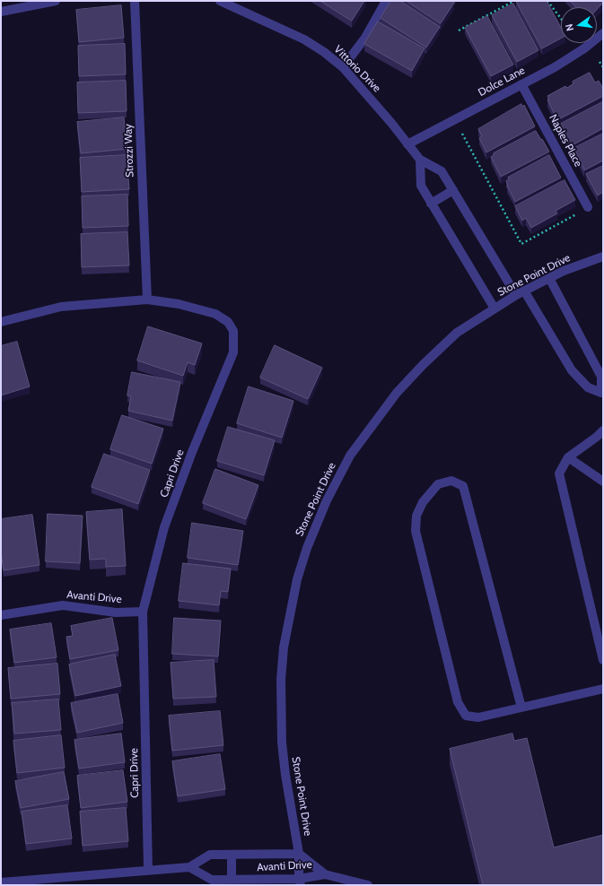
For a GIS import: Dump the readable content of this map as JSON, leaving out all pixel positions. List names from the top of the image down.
{
  "streets": {
    "street": [
      "Vittorio Drive",
      "Dolce Lane",
      "Naples Place",
      "Strozzi Way",
      "Stone Point Drive",
      "Capri Drive",
      "Avanti Drive"
    ]
  },
  "crossings": [
    ["Vittorio Drive", "Dolce Lane"],
    ["Vittorio Drive", "Stone Point Drive"],
    ["Dolce Lane", "Naples Place"],
    ["Strozzi Way", "Capri Drive"],
    ["Stone Point Drive", "Avanti Drive"],
    ["Capri Drive", "Avanti Drive"]
  ],
  "north": "left"
}
